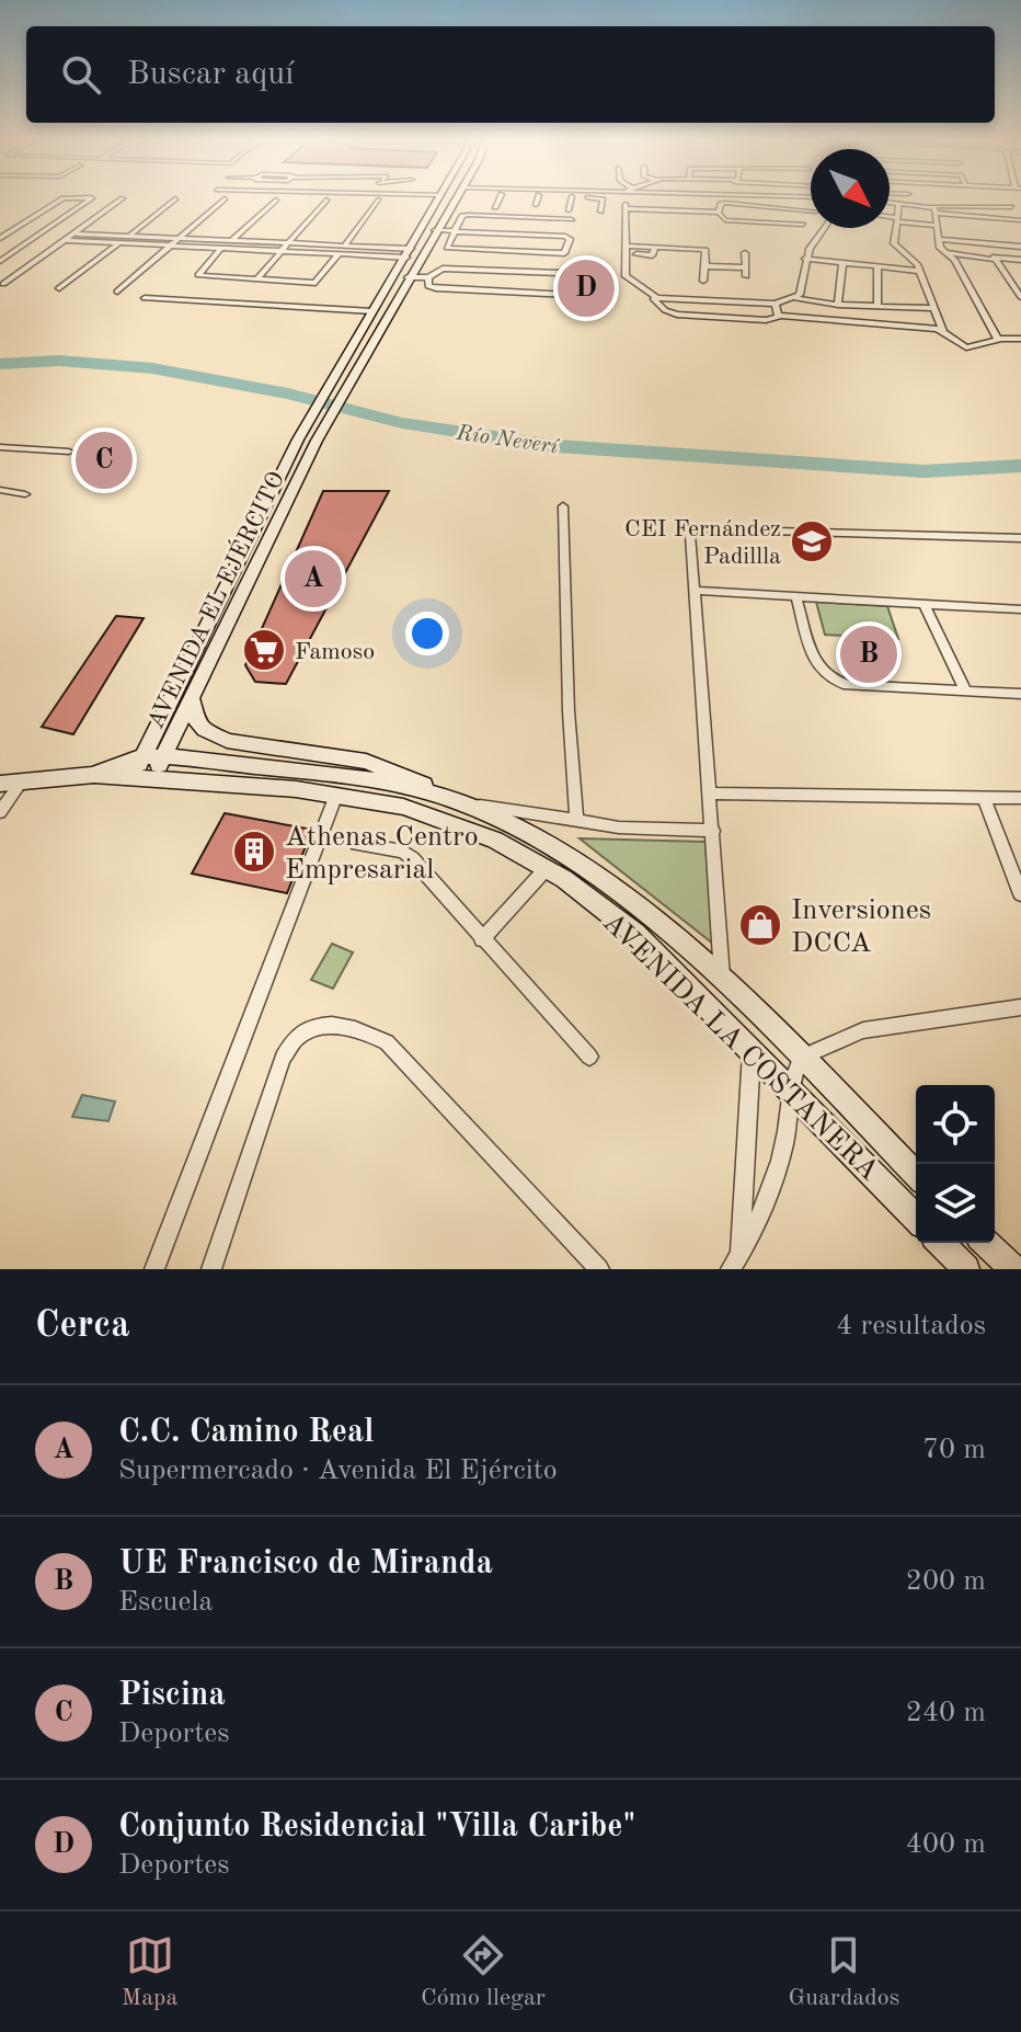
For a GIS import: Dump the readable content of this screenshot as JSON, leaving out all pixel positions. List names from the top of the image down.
{
  "streets": {
    "street": ["AVENIDA EL EJÉRCITO", "AVENIDA LA COSTANERA"]
  },
  "crossings": [
    ["AVENIDA EL EJÉRCITO", "AVENIDA LA COSTANERA"]
  ],
  "water": ["Río Neverí"],
  "places": {
    "school or university": ["CEI Fernández Padillla"],
    "supermarket": ["Famoso"],
    "building": ["Athenas Centro Empresarial"],
    "shop": ["Inversiones DCCA"]
  },
  "north": "bottom right",
  "page": {
    "search": "Buscar aquí",
    "pins": [
      "D",
      "C",
      "A",
      "B"
    ],
    "heading": ["Cerca", "4 resultados"],
    "list": [
      {
        "mark": "A",
        "name": "C.C. Camino Real",
        "note": "Supermercado · Avenida El Ejército",
        "value": "70 m"
      },
      {
        "mark": "B",
        "name": "UE Francisco de Miranda",
        "note": "Escuela",
        "value": "200 m"
      },
      {
        "mark": "C",
        "name": "Piscina",
        "note": "Deportes",
        "value": "240 m"
      },
      {
        "mark": "D",
        "name": "Conjunto Residencial \"Villa Caribe\"",
        "note": "Deportes",
        "value": "400 m"
      }
    ],
    "nav": ["Mapa", "Cómo llegar", "Guardados"]
  }
}
